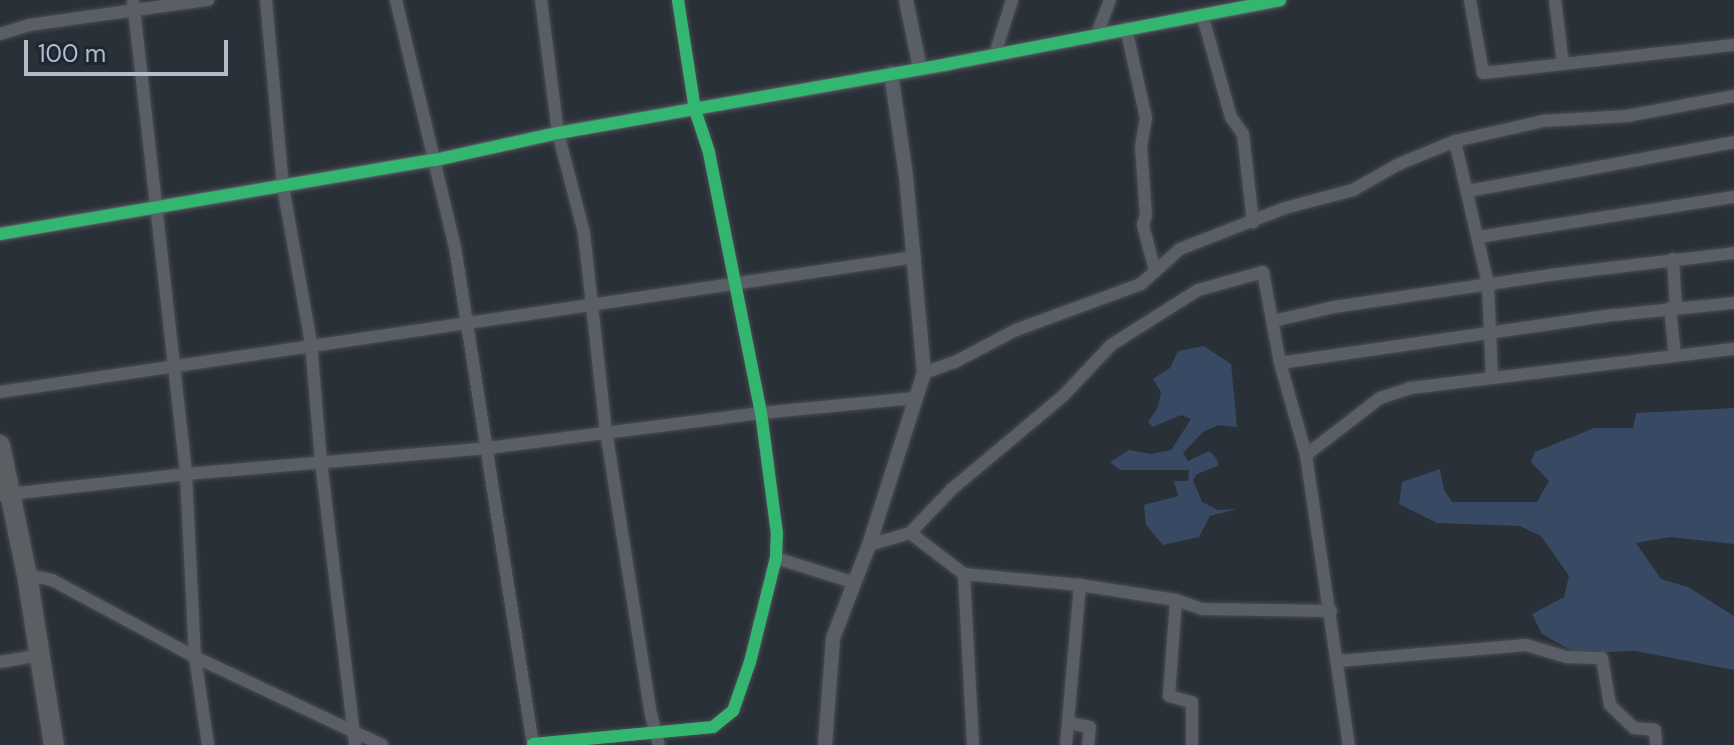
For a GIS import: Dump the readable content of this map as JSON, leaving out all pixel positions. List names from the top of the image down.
{
  "scale_bar": "100 m"
}
